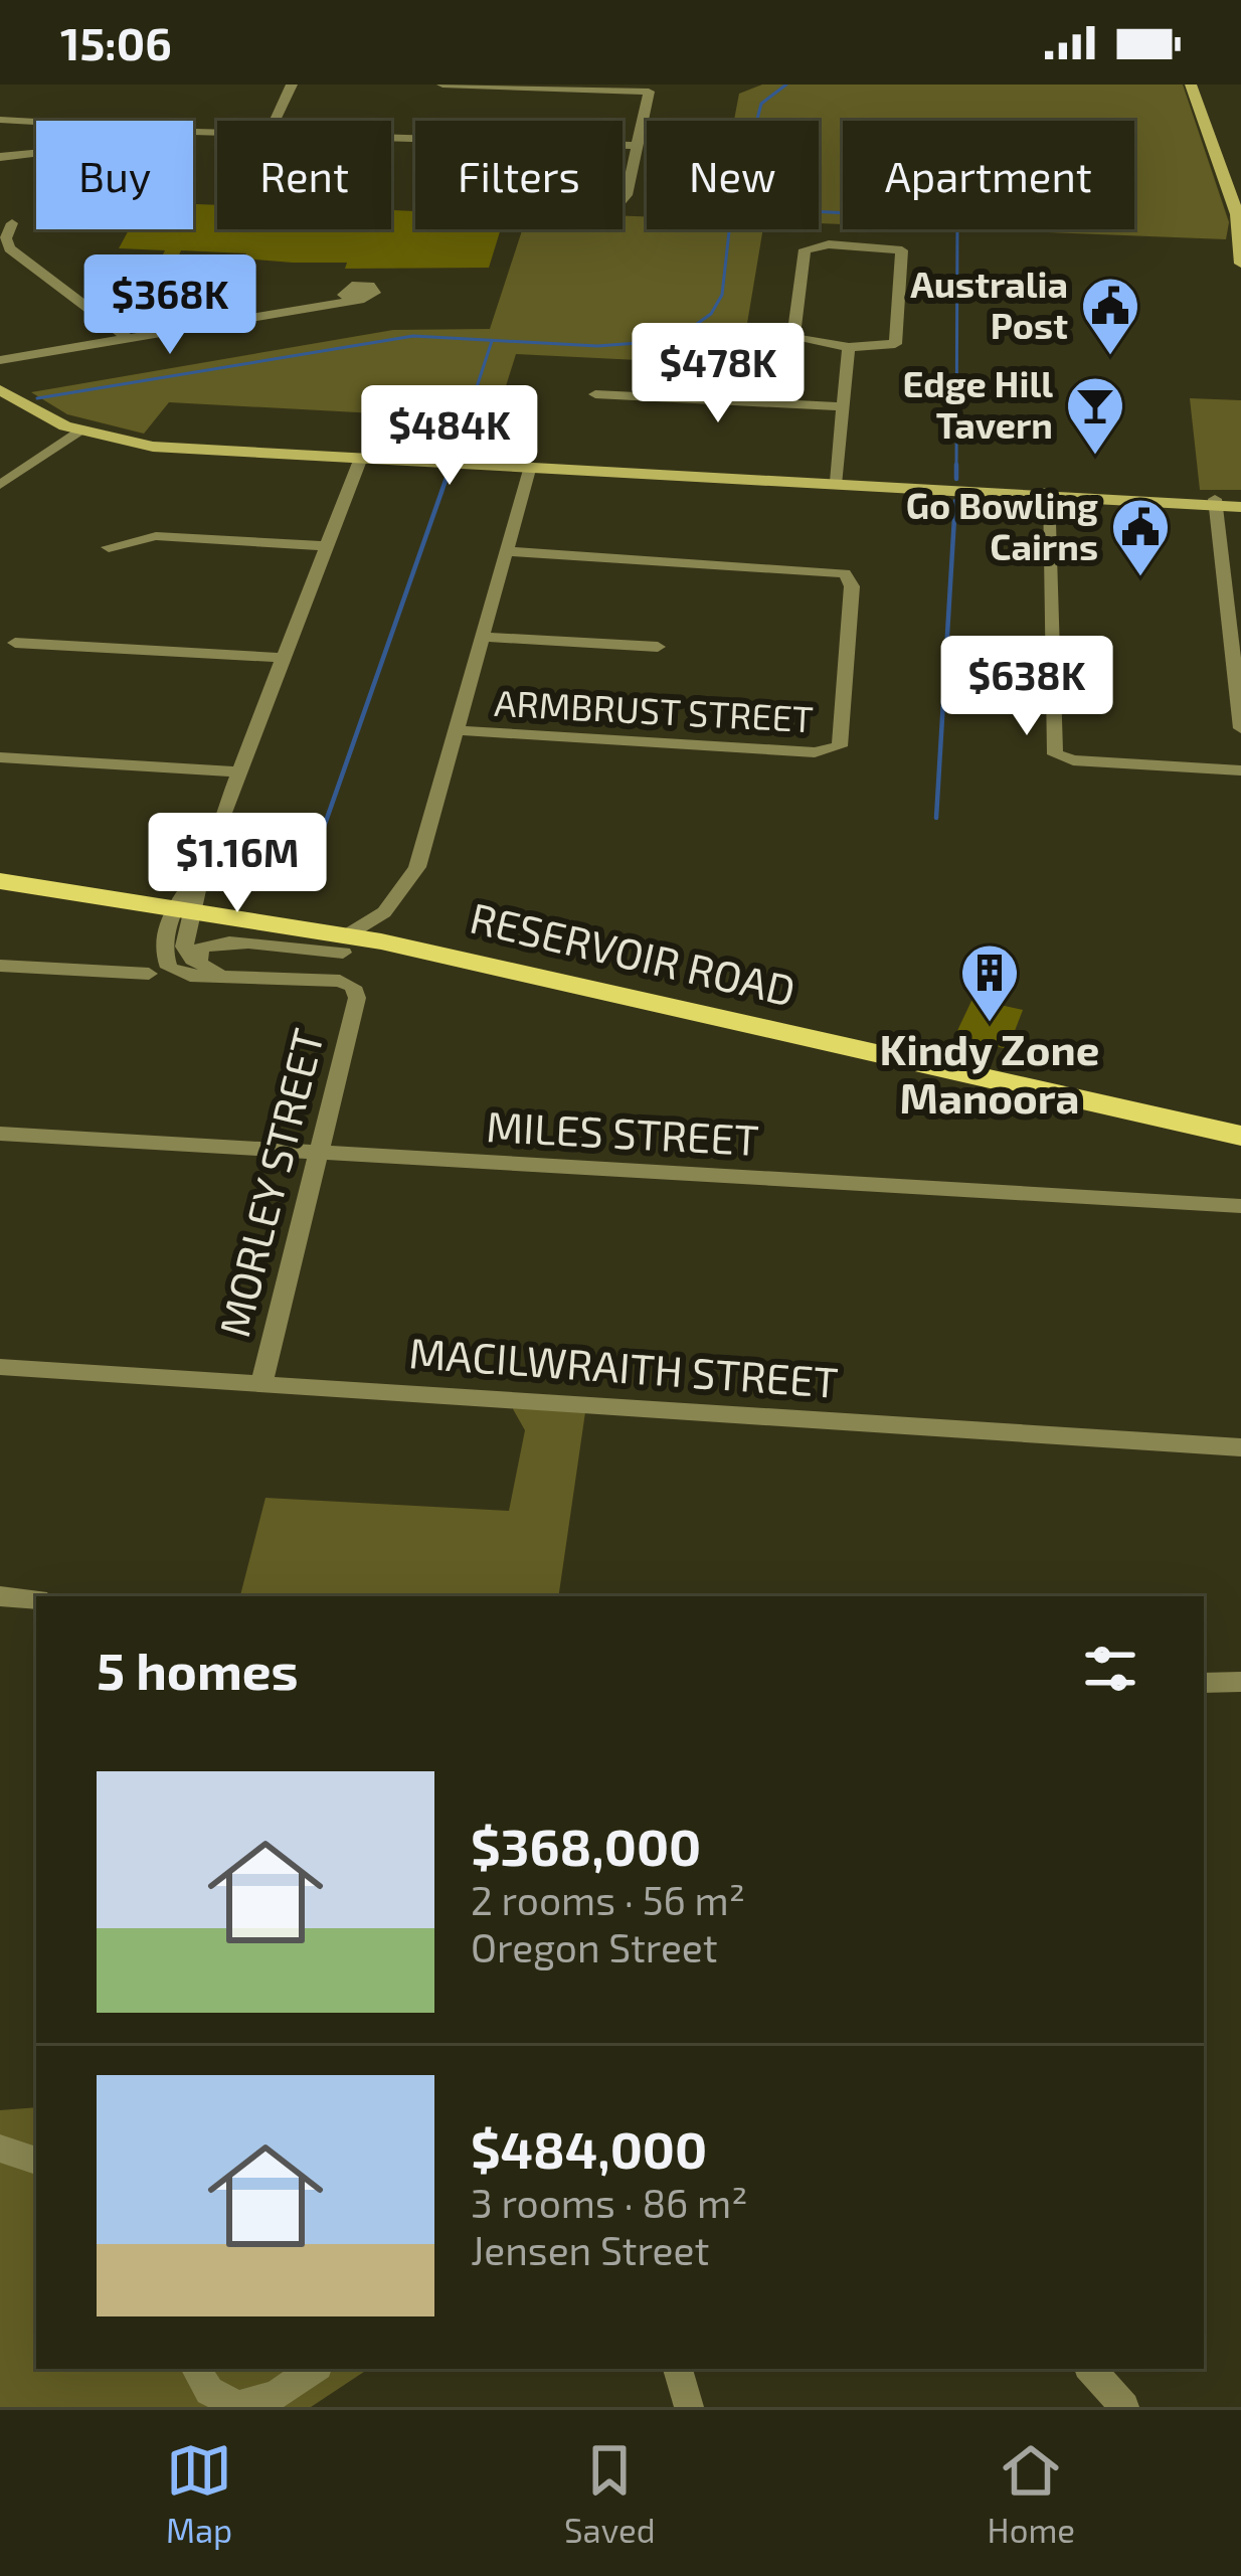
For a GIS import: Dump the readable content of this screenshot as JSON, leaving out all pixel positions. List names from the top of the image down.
{
  "streets": {
    "main road": ["RESERVOIR ROAD"],
    "street": [
      "ARMBRUST STREET",
      "MILES STREET",
      "MORLEY STREET",
      "MACILWRAITH STREET"
    ]
  },
  "crossings": [
    ["RESERVOIR ROAD", "MORLEY STREET"],
    ["MILES STREET", "MORLEY STREET"],
    ["MORLEY STREET", "MACILWRAITH STREET"]
  ],
  "places": {
    "public building": ["Australia Post", "Go Bowling Cairns"],
    "bar": ["Edge Hill Tavern"],
    "building": ["Kindy Zone Manoora"]
  },
  "page": {
    "status": "15:06",
    "chip": [
      "Buy",
      "Rent",
      "Filters",
      "New",
      "Apartment"
    ],
    "price": [
      "$368K",
      "$478K",
      "$484K",
      "$638K",
      "$1.16M"
    ],
    "heading": "5 homes",
    "list": [
      {
        "name": "$368,000",
        "note": "2 rooms · 56 m² · Oregon Street"
      },
      {
        "name": "$484,000",
        "note": "3 rooms · 86 m² · Jensen Street"
      }
    ],
    "tabs": ["Map", "Saved", "Home"]
  }
}
